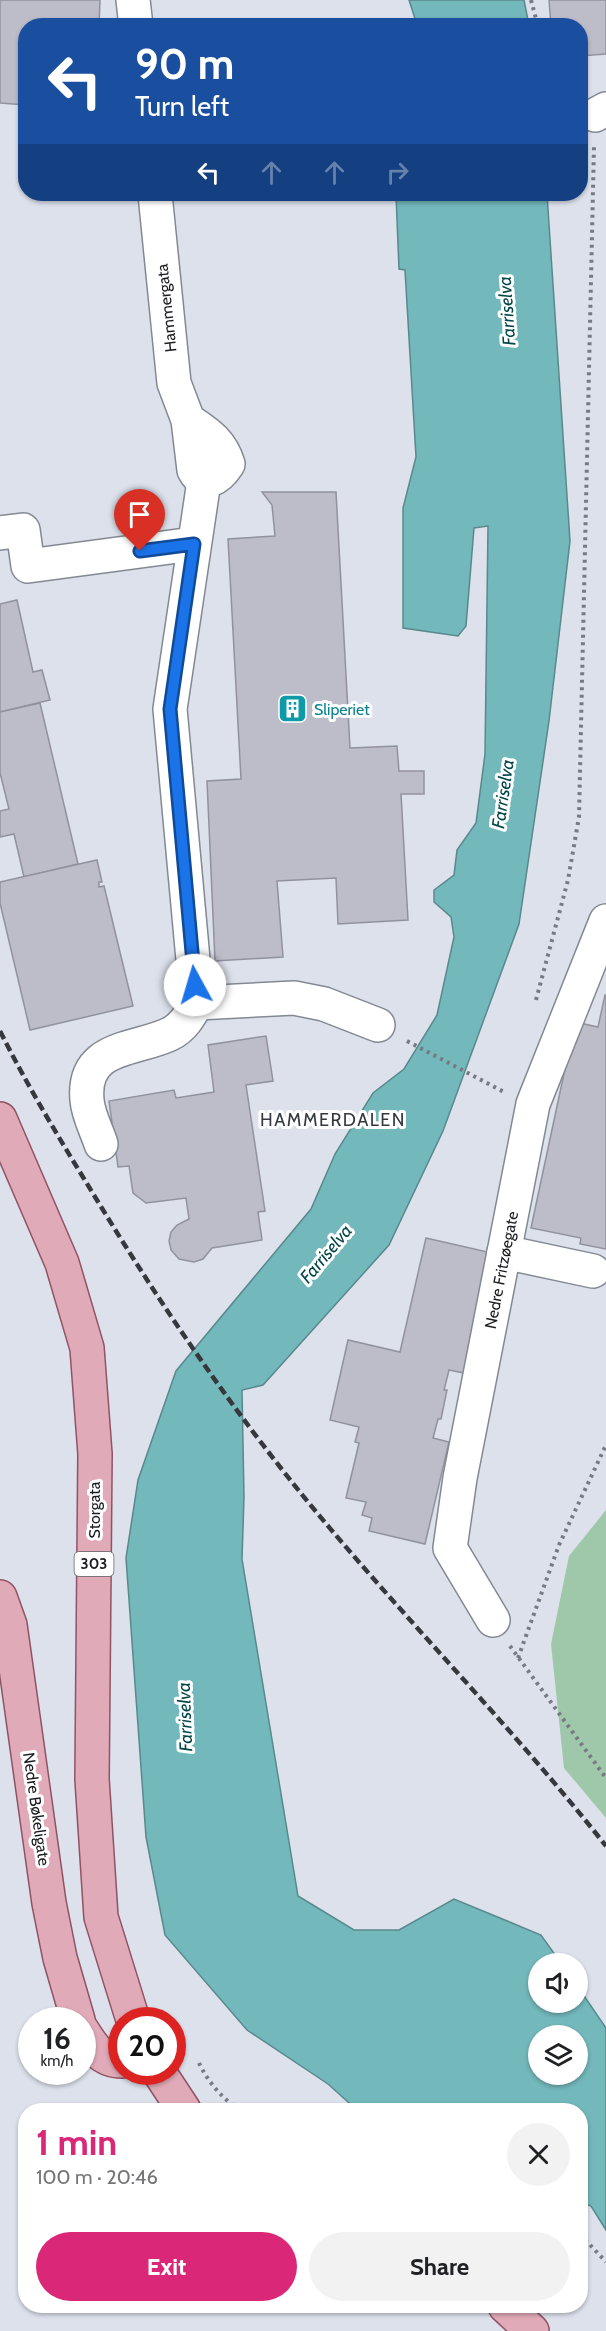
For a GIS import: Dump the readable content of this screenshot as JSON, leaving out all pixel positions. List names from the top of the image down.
{
  "streets": {
    "main road": ["Storgata", "303", "Nedre Bøkeligate"],
    "street": ["Hammergata", "Nedre Fritzøegate"]
  },
  "districts": ["HAMMERDALEN"],
  "water": ["Farriselva"],
  "places": {
    "building": ["Sliperiet"]
  },
  "page": {
    "turn": ["90 m", "Turn left"],
    "speed": "16 km/h",
    "limit": "20",
    "heading": ["1 min", "100 m · 20:46"],
    "buttons": ["Exit", "Share"]
  }
}
